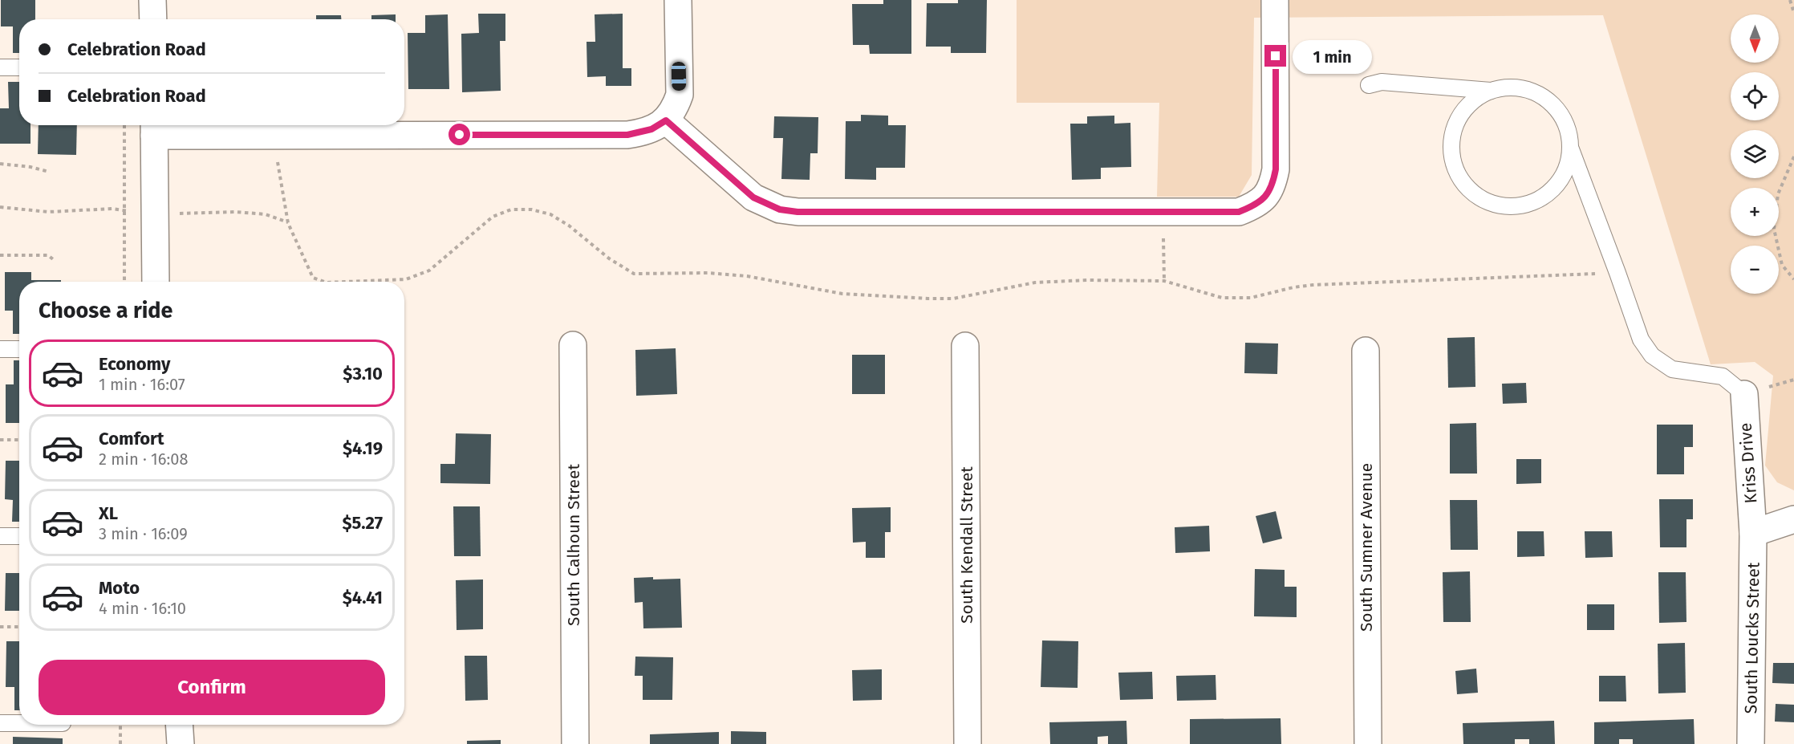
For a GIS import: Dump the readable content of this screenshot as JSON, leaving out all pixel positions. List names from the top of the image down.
{
  "streets": {
    "street": [
      "Kriss Drive",
      "South Calhoun Street",
      "South Kendall Street",
      "South Sumner Avenue",
      "South Loucks Street"
    ]
  },
  "crossings": [
    ["Kriss Drive", "South Loucks Street"]
  ],
  "north": "bottom",
  "page": {
    "map_buttons": ["+", "−"],
    "banner": ["Celebration Road", "Celebration Road"],
    "bubble": "1 min",
    "heading": "Choose a ride",
    "list": [
      {
        "name": "Economy",
        "note": "1 min · 16:07",
        "value": "$3.10"
      },
      {
        "name": "Comfort",
        "note": "2 min · 16:08",
        "value": "$4.19"
      },
      {
        "name": "XL",
        "note": "3 min · 16:09",
        "value": "$5.27"
      },
      {
        "name": "Moto",
        "note": "4 min · 16:10",
        "value": "$4.41"
      }
    ],
    "buttons": "Confirm"
  }
}
